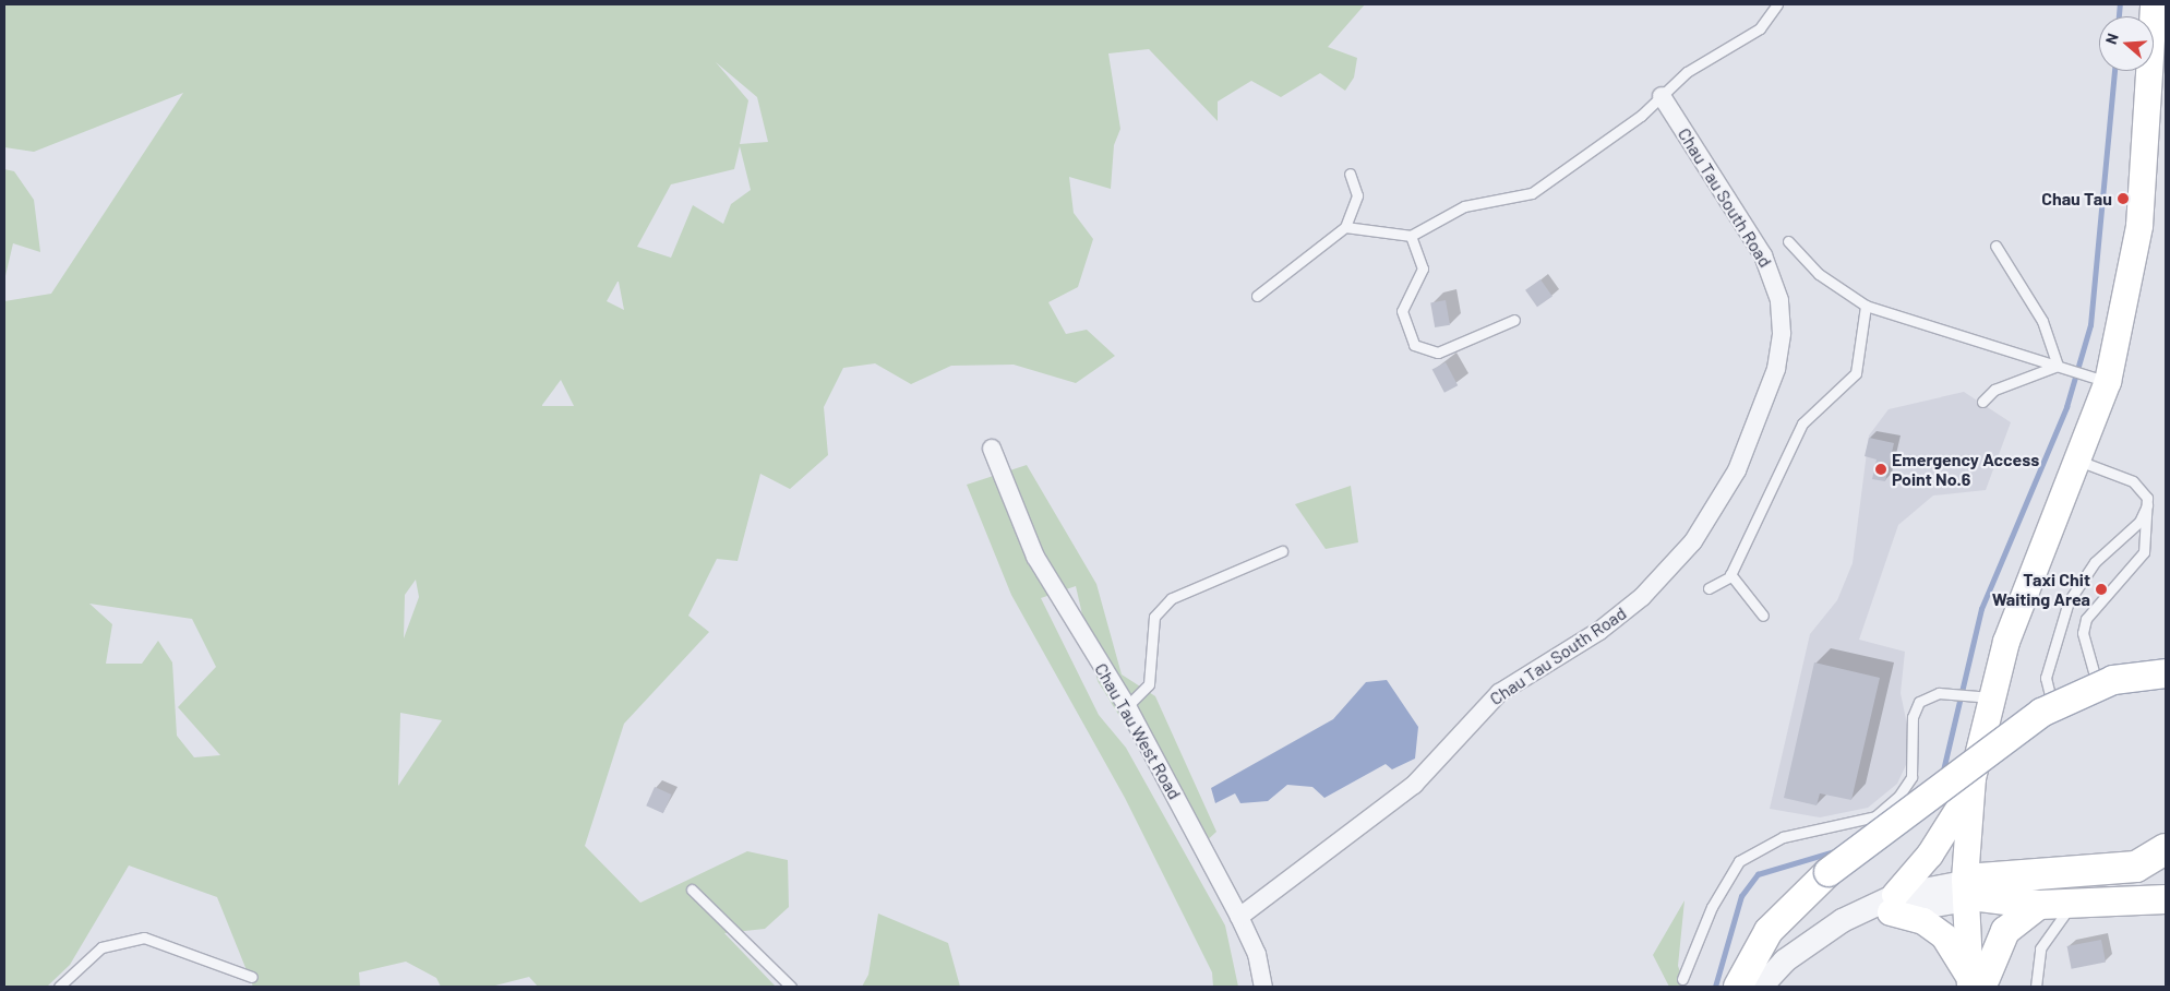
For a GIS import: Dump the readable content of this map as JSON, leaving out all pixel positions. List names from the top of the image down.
{
  "streets": {
    "street": ["Chau Tau South Road", "Chau Tau West Road"]
  },
  "crossings": [
    ["Chau Tau South Road", "Chau Tau West Road"]
  ],
  "places": ["Chau Tau", "Emergency Access Point No.6", "Taxi Chit Waiting Area"],
  "north": "left"
}
